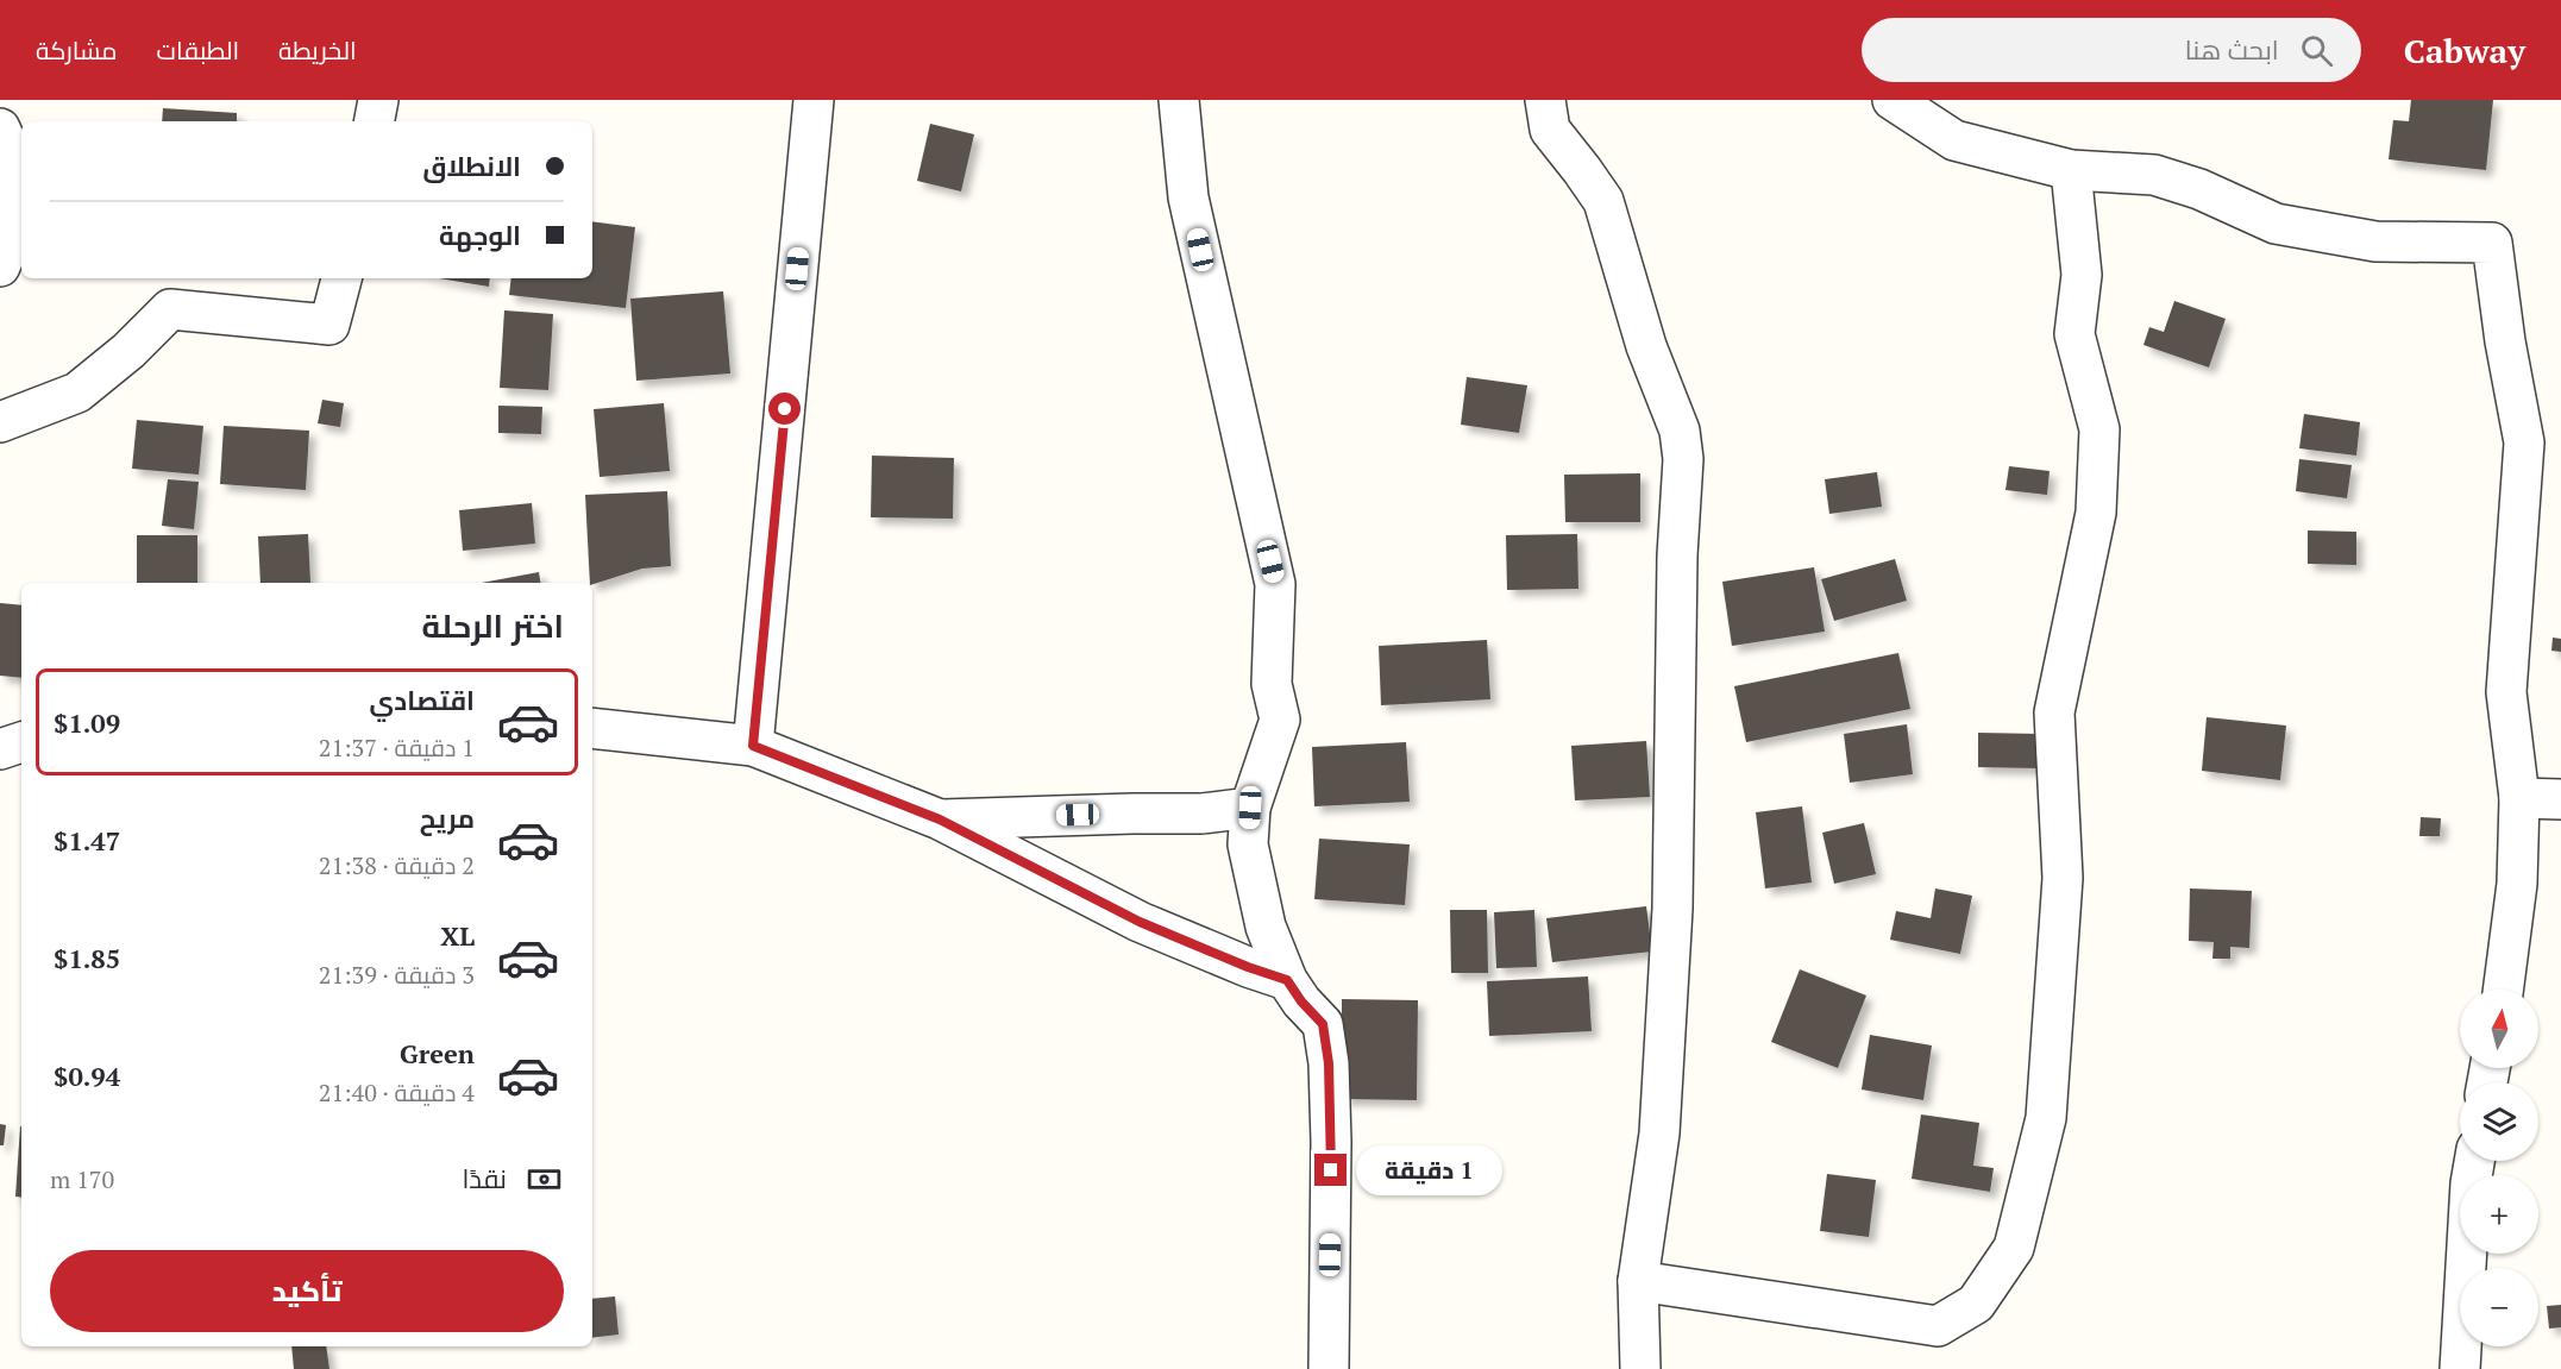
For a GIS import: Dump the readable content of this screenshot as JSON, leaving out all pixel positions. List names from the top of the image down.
{
  "north": "top",
  "page": {
    "header": "Cabway",
    "search": "ابحث هنا",
    "nav": ["الخريطة", "الطبقات", "مشاركة"],
    "banner": ["الانطلاق", "الوجهة"],
    "heading": "اختر الرحلة",
    "list": [
      {
        "name": "اقتصادي",
        "note": "1 دقيقة · 21:37",
        "value": "$1.09"
      },
      {
        "name": "مريح",
        "note": "2 دقيقة · 21:38",
        "value": "$1.47"
      },
      {
        "name": "XL",
        "note": "3 دقيقة · 21:39",
        "value": "$1.85"
      },
      {
        "name": "Green",
        "note": "4 دقيقة · 21:40",
        "value": "$0.94"
      }
    ],
    "map_buttons": ["+", "−"],
    "pay": ["نقدًا", "170 m"],
    "bubble": "1 دقيقة",
    "buttons": "تأكيد"
  }
}
